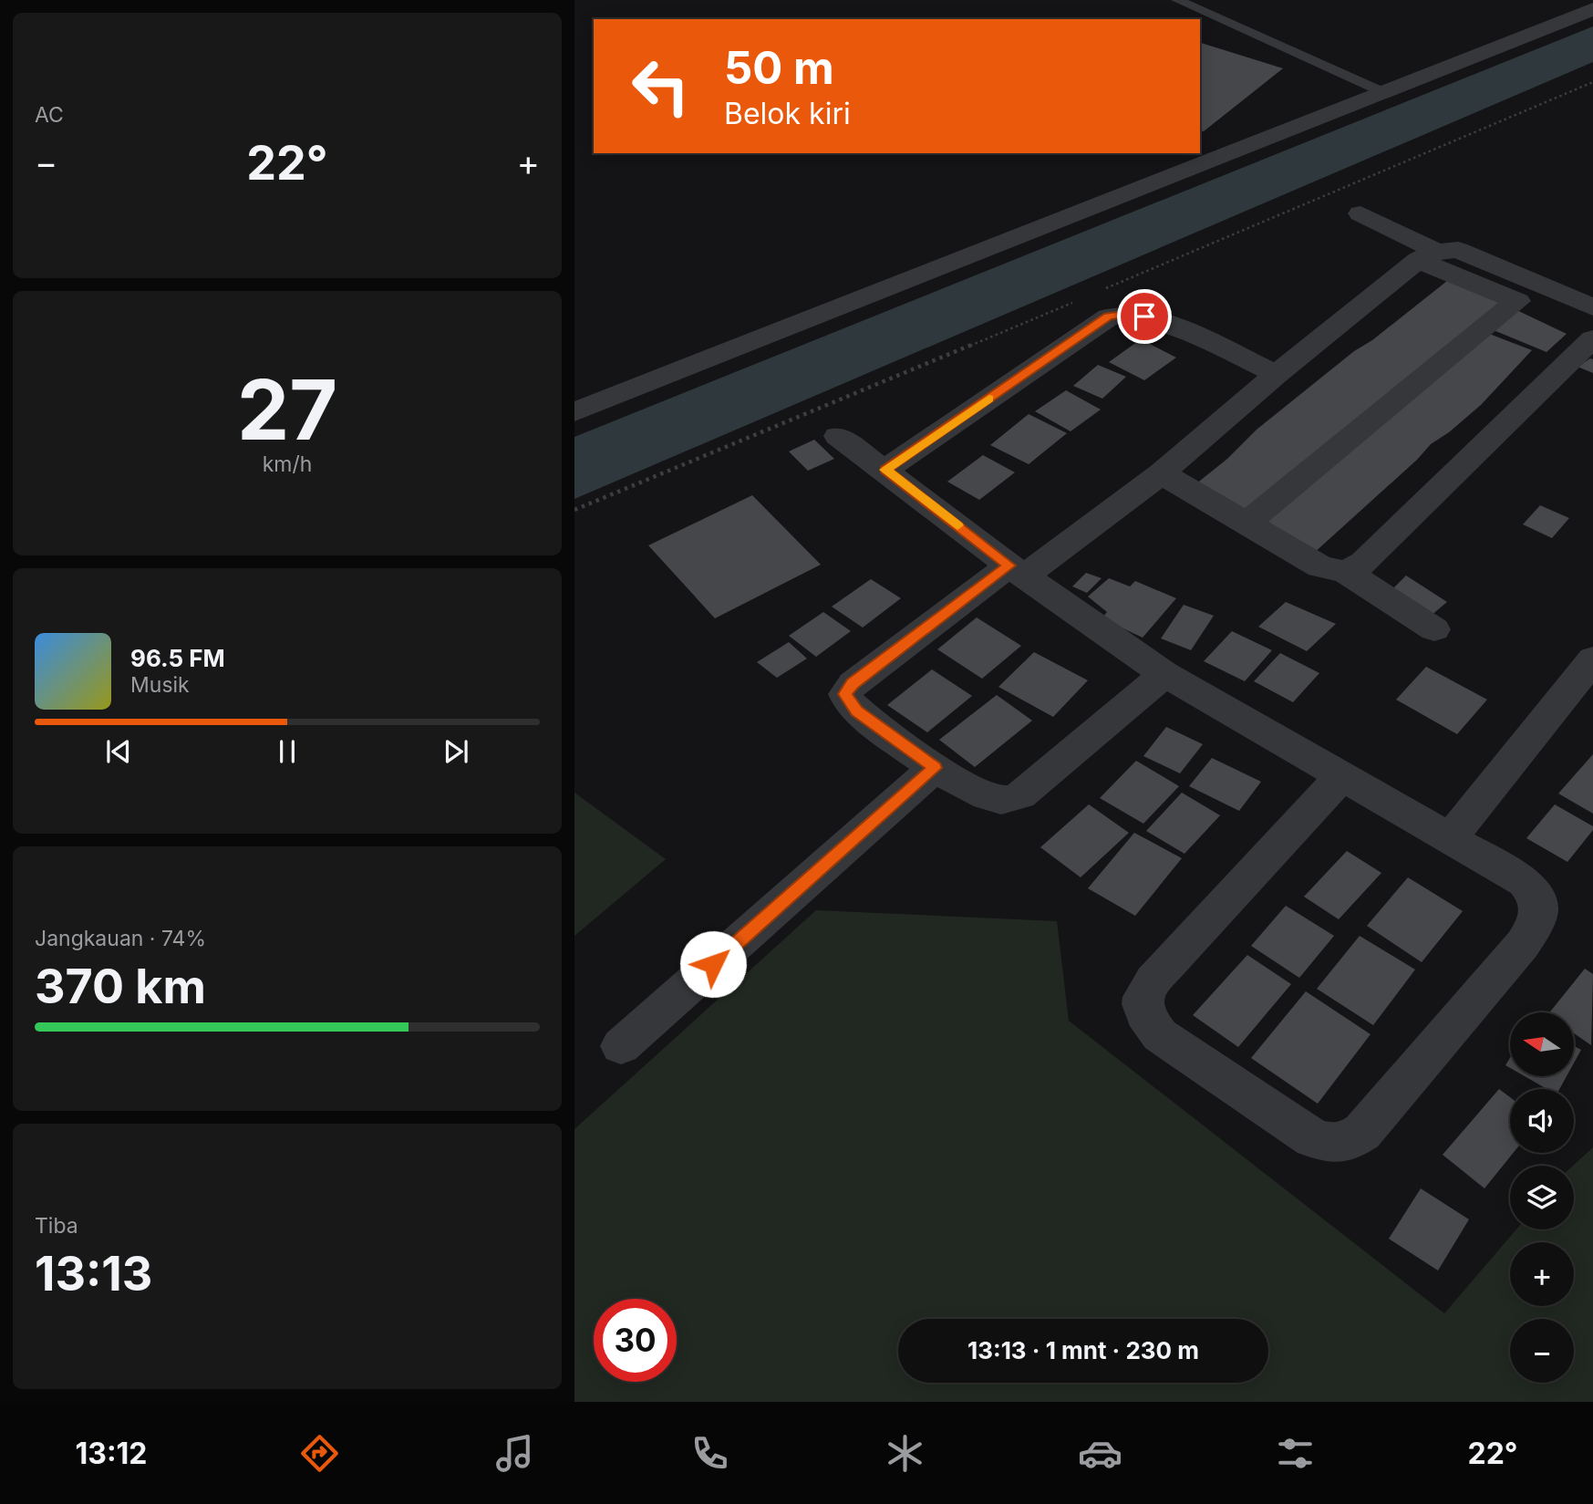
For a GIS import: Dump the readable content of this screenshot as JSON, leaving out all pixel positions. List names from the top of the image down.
{
  "north": "left",
  "page": {
    "tile": [
      "AC",
      ["27", "km/h"],
      ["Jangkauan · 74%", "370 km"],
      ["Tiba", "13:13"]
    ],
    "turn": ["50 m", "Belok kiri"],
    "heat": ["−", "22°", "+"],
    "song": ["96.5 FM", "Musik"],
    "map_buttons": ["+", "−"],
    "limit": "30",
    "trip": "13:13 · 1 mnt · 230 m",
    "tabs": ["13:12", "22°"]
  }
}
